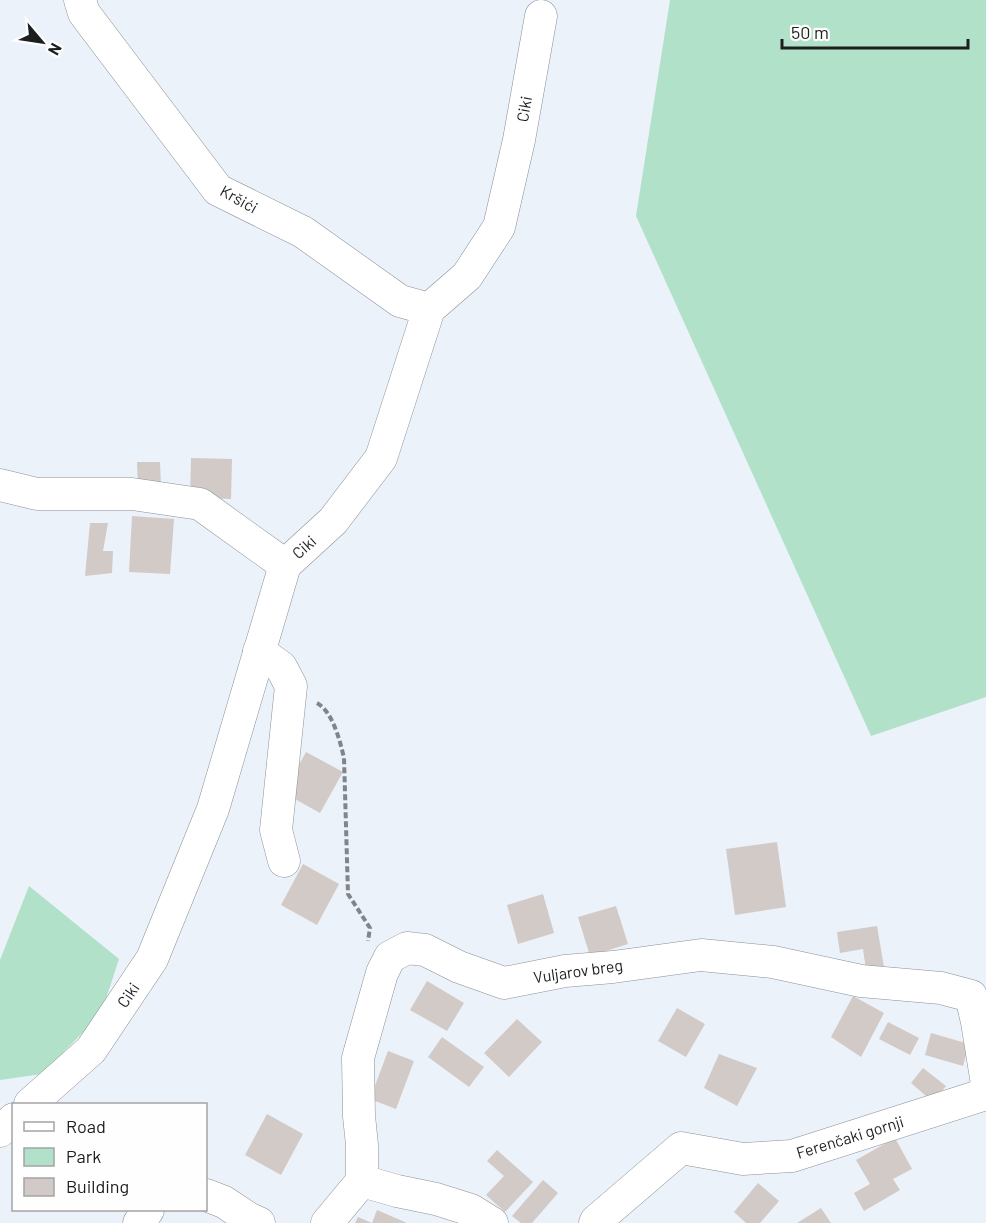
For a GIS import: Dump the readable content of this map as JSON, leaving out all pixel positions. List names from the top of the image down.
{
  "streets": {
    "street": [
      "Ciki",
      "Kršići",
      "Vuljarov breg",
      "Ferenčaki gornji"
    ]
  },
  "crossings": [
    ["Ciki", "Kršići"]
  ],
  "legend": ["Road", "Park", "Building"],
  "scale_bar": "50 m",
  "north": "bottom right"
}
